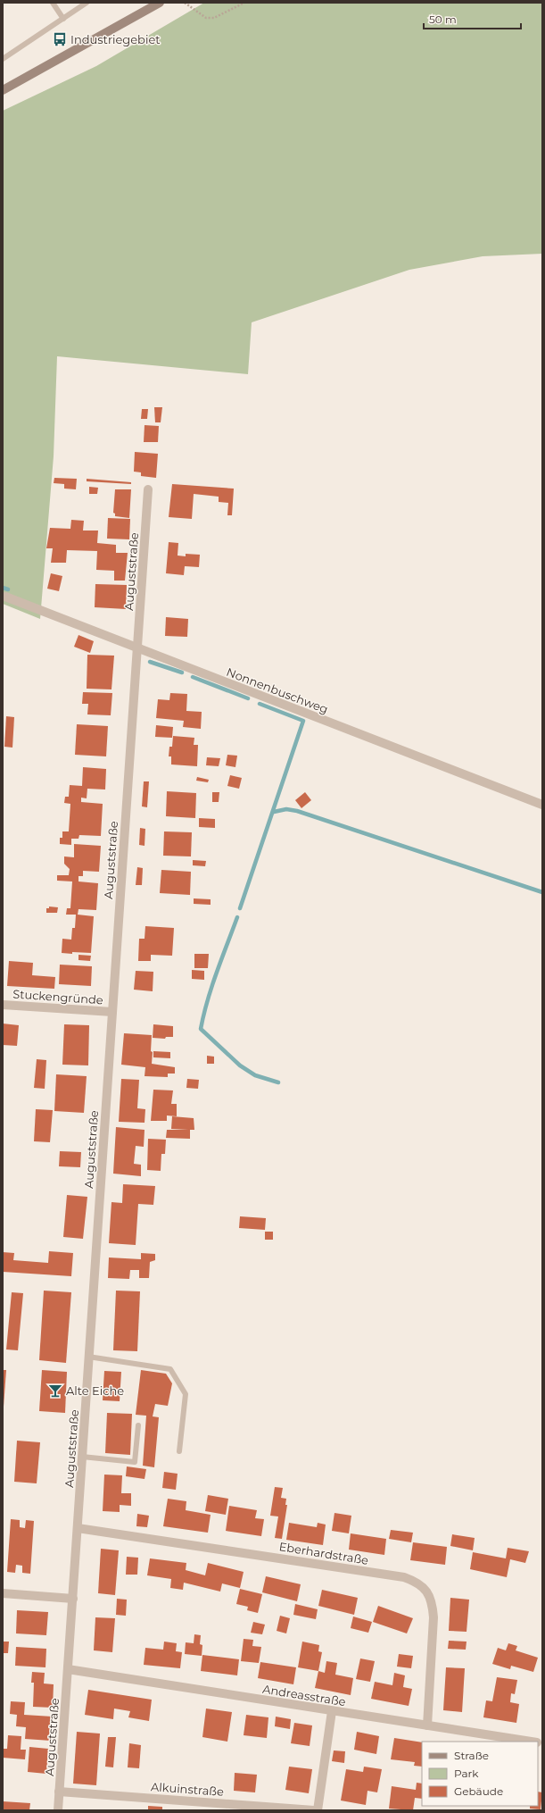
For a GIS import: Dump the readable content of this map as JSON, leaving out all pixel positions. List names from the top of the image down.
{
  "streets": {
    "street": [
      "Auguststraße",
      "Nonnenbuschweg",
      "Stuckengründe",
      "Eberhardstraße",
      "Andreasstraße",
      "Alkuinstraße"
    ]
  },
  "crossings": [
    ["Auguststraße", "Nonnenbuschweg"],
    ["Auguststraße", "Stuckengründe"],
    ["Auguststraße", "Eberhardstraße"],
    ["Auguststraße", "Andreasstraße"],
    ["Auguststraße", "Alkuinstraße"],
    ["Eberhardstraße", "Andreasstraße"]
  ],
  "places": {
    "bus stop": ["Industriegebiet"],
    "bar": ["Alte Eiche"]
  },
  "legend": ["Straße", "Park", "Gebäude"],
  "scale_bar": "50 m"
}
